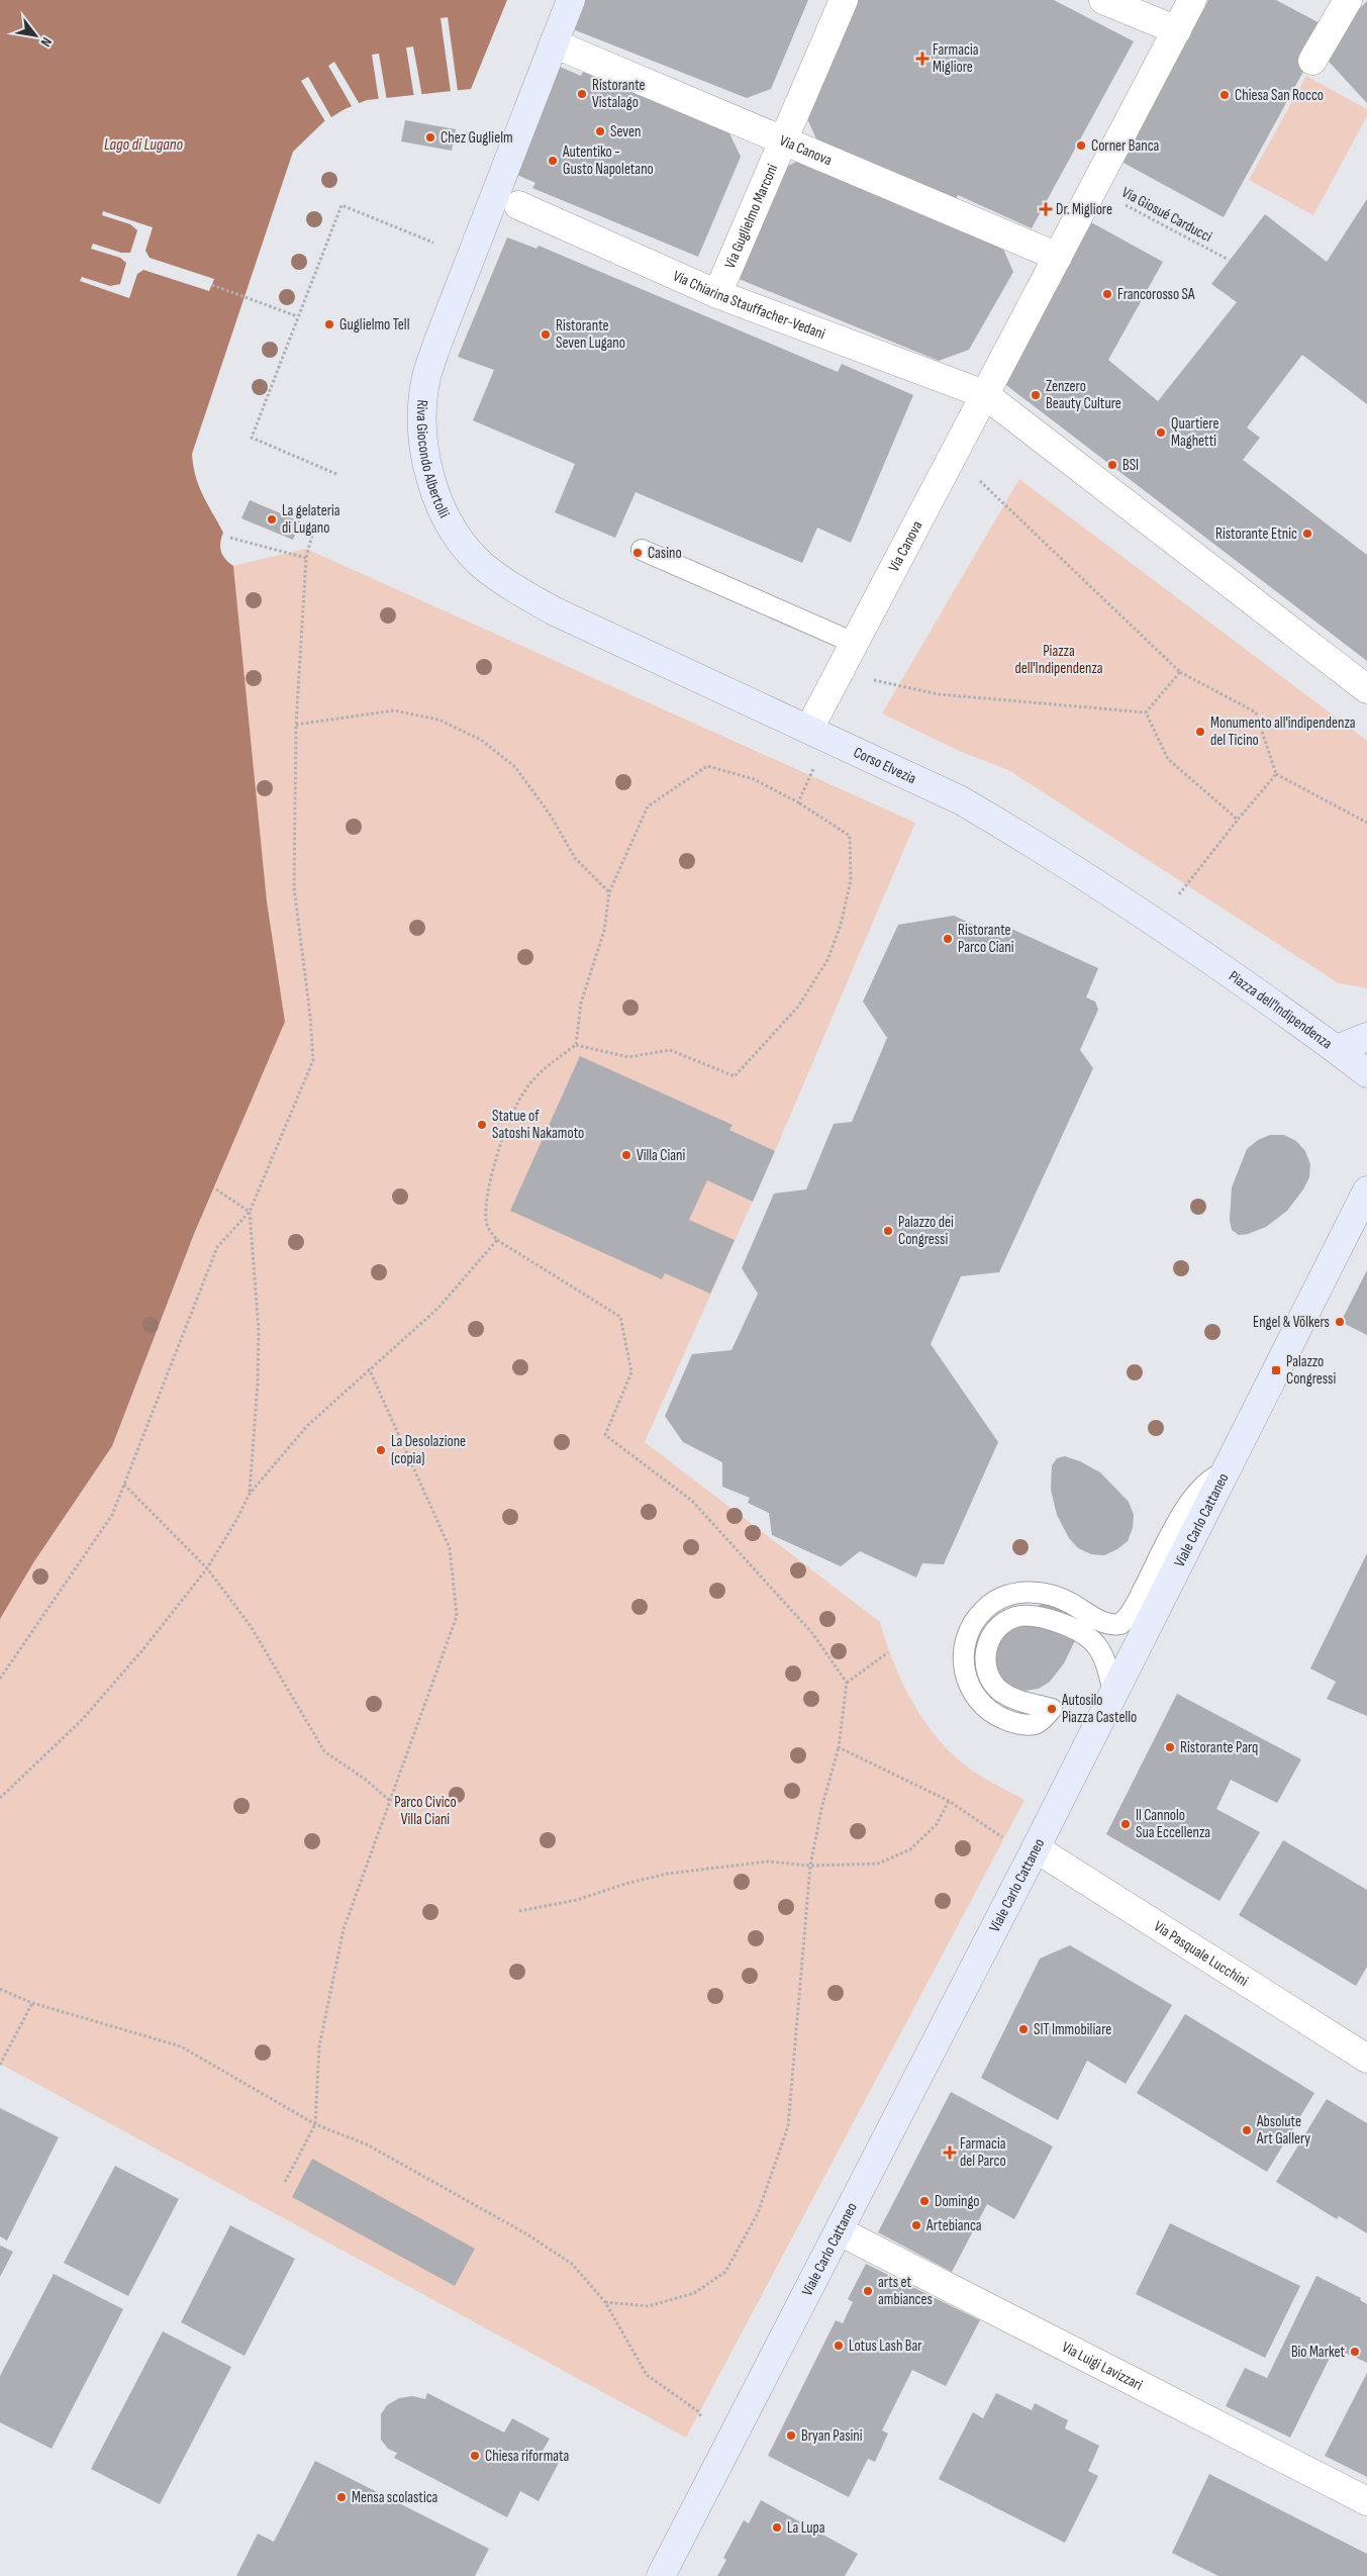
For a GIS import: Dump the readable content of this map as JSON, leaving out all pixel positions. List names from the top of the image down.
{
  "streets": {
    "main road": [
      "Riva Giocondo Albertolli",
      "Corso Elvezia",
      "Piazza dell'Indipendenza",
      "Viale Carlo Cattaneo"
    ],
    "street": [
      "Via Canova",
      "Via Guglielmo Marconi",
      "Via Chiarina Stauffacher-Vedani",
      "Via Pasquale Lucchini",
      "Via Luigi Lavizzari"
    ],
    "path": ["Via Giosué Carducci"]
  },
  "crossings": [
    ["Via Canova", "Via Giosué Carducci"],
    ["Via Canova", "Via Guglielmo Marconi"],
    ["Via Canova", "Via Chiarina Stauffacher-Vedani"],
    ["Via Canova", "Riva Giocondo Albertolli"],
    ["Via Canova", "Corso Elvezia"],
    ["Via Guglielmo Marconi", "Via Chiarina Stauffacher-Vedani"],
    ["Riva Giocondo Albertolli", "Corso Elvezia"],
    ["Corso Elvezia", "Piazza dell'Indipendenza"],
    ["Viale Carlo Cattaneo", "Via Pasquale Lucchini"],
    ["Viale Carlo Cattaneo", "Via Luigi Lavizzari"]
  ],
  "water": ["Lago di Lugano"],
  "parks": ["Piazza dell'Indipendenza", "Parco Civico Villa Ciani"],
  "places": {
    "health": ["Farmacia Migliore", "Dr. Migliore", "Farmacia del Parco"],
    "other": [
      "Ristorante Vistalago",
      "Chiesa San Rocco",
      "Seven",
      "Chez Guglielm",
      "Corner Banca",
      "Autentiko - Gusto Napoletano",
      "Francorosso SA",
      "Guglielmo Tell",
      "Ristorante Seven Lugano",
      "Zenzero Beauty Culture",
      "Quartiere Maghetti",
      "BSI",
      "La gelateria di Lugano",
      "Ristorante Etnic",
      "Casino",
      "Monumento all'indipendenza del Ticino",
      "Ristorante Parco Ciani",
      "Statue of Satoshi Nakamoto",
      "Villa Ciani",
      "Palazzo dei Congressi",
      "Engel & Völkers",
      "La Desolazione (copia)",
      "Autosilo Piazza Castello",
      "Ristorante Parq",
      "Il Cannolo Sua Eccellenza",
      "SIT Immobiliare",
      "Absolute Art Gallery",
      "Domingo",
      "Artebianca",
      "arts et ambiances",
      "Lotus Lash Bar",
      "Bio Market",
      "Bryan Pasini",
      "Chiesa riformata",
      "Mensa scolastica",
      "La Lupa"
    ],
    "transit": ["Palazzo Congressi"]
  },
  "north": "bottom right"
}
